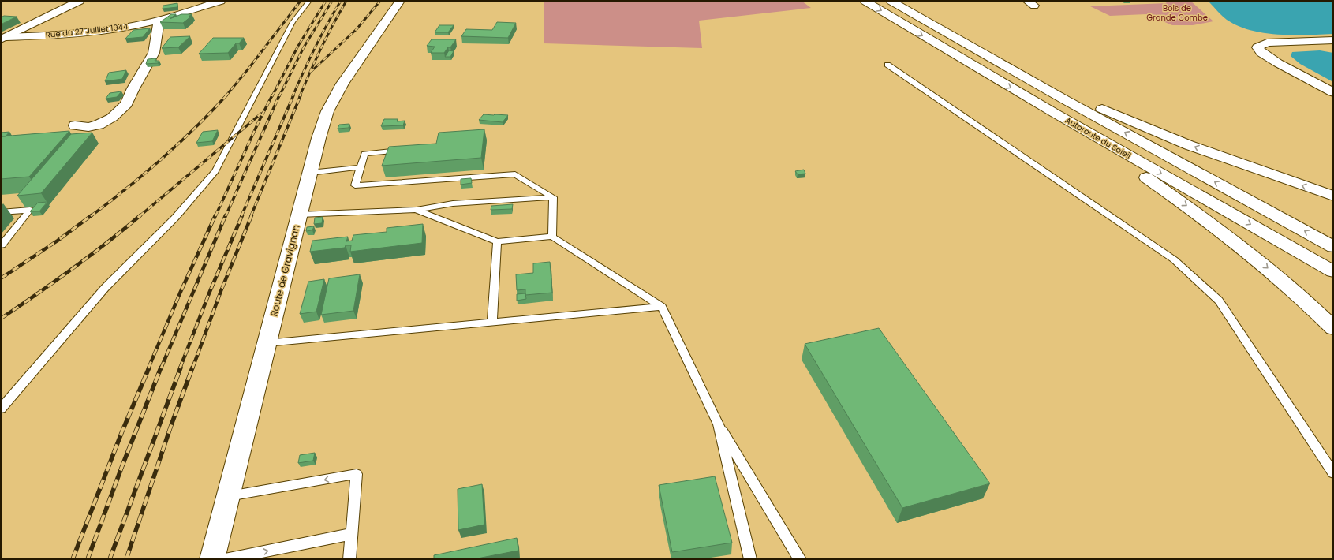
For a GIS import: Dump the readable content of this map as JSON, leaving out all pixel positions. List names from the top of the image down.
{
  "streets": {
    "main road": ["Rue du 27 Juillet 1944", "Autoroute du Soleil", "Route de Gravignan"]
  },
  "parks": ["Bois de Grande Combe"]
}
